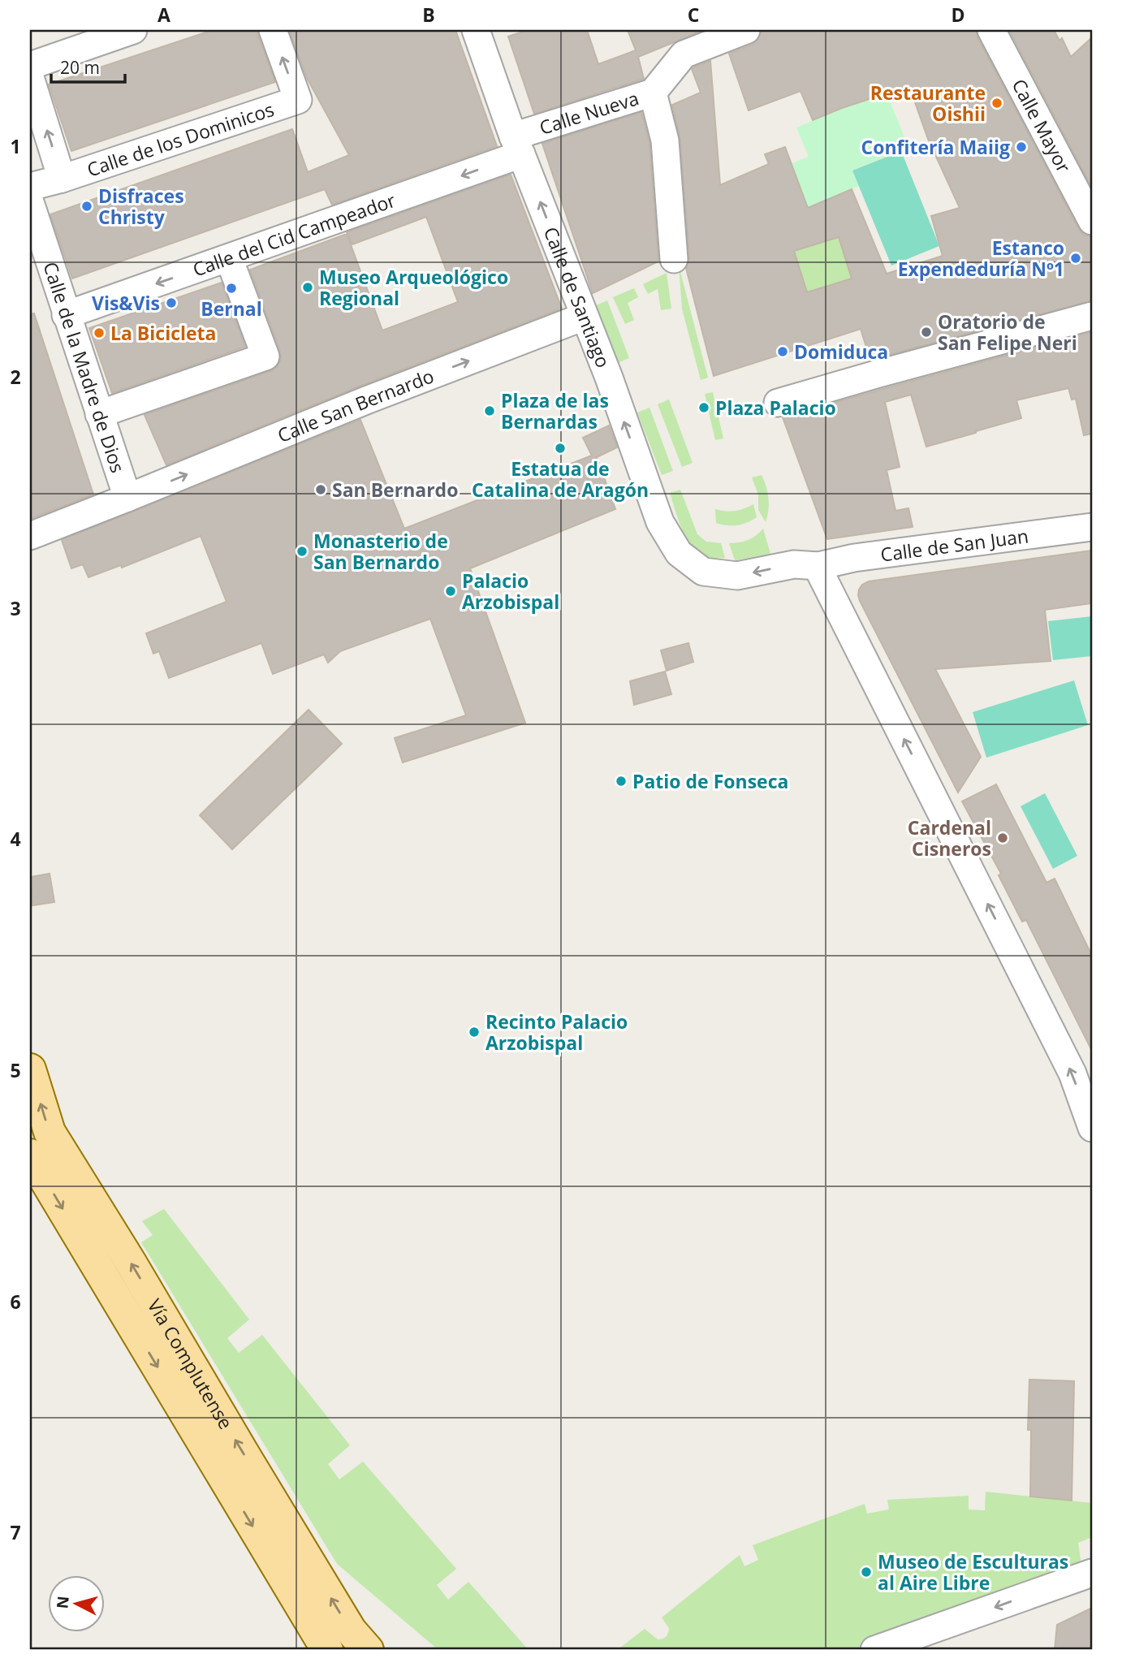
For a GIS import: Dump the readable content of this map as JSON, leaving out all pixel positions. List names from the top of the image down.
{
  "streets": {
    "main road": ["Vía Complutense"],
    "street": [
      "Calle Nueva",
      "Calle Mayor",
      "Calle de los Dominicos",
      "Calle del Cid Campeador",
      "Calle de Santiago",
      "Calle de la Madre de Dios",
      "Calle San Bernardo",
      "Calle de San Juan"
    ]
  },
  "crossings": [
    ["Calle Nueva", "Calle del Cid Campeador"],
    ["Calle Nueva", "Calle de Santiago"],
    ["Calle del Cid Campeador", "Calle de Santiago"],
    ["Calle del Cid Campeador", "Calle de la Madre de Dios"],
    ["Calle de Santiago", "Calle San Bernardo"],
    ["Calle de Santiago", "Calle de San Juan"],
    ["Calle de la Madre de Dios", "Calle San Bernardo"]
  ],
  "one_way": ["Calle del Cid Campeador", "Calle de Santiago", "Calle San Bernardo"],
  "places": [
    "Restaurante Oishii",
    "Confitería Maiig",
    "Disfraces Christy",
    "Estanco Expendeduría Nº1",
    "Museo Arqueológico Regional",
    "Bernal",
    "Vis&Vis",
    "Oratorio de San Felipe Neri",
    "La Bicicleta",
    "Domiduca",
    "Plaza Palacio",
    "Plaza de las Bernardas",
    "Estatua de Catalina de Aragón",
    "San Bernardo",
    "Monasterio de San Bernardo",
    "Palacio Arzobispal",
    "Patio de Fonseca",
    "Cardenal Cisneros",
    "Recinto Palacio Arzobispal",
    "Museo de Esculturas al Aire Libre"
  ],
  "scale_bar": "20 m",
  "north": "left",
  "grid": {
    "columns": [
      "A",
      "B",
      "C",
      "D"
    ],
    "rows": [
      "1",
      "2",
      "3",
      "4",
      "5",
      "6",
      "7"
    ]
  }
}
